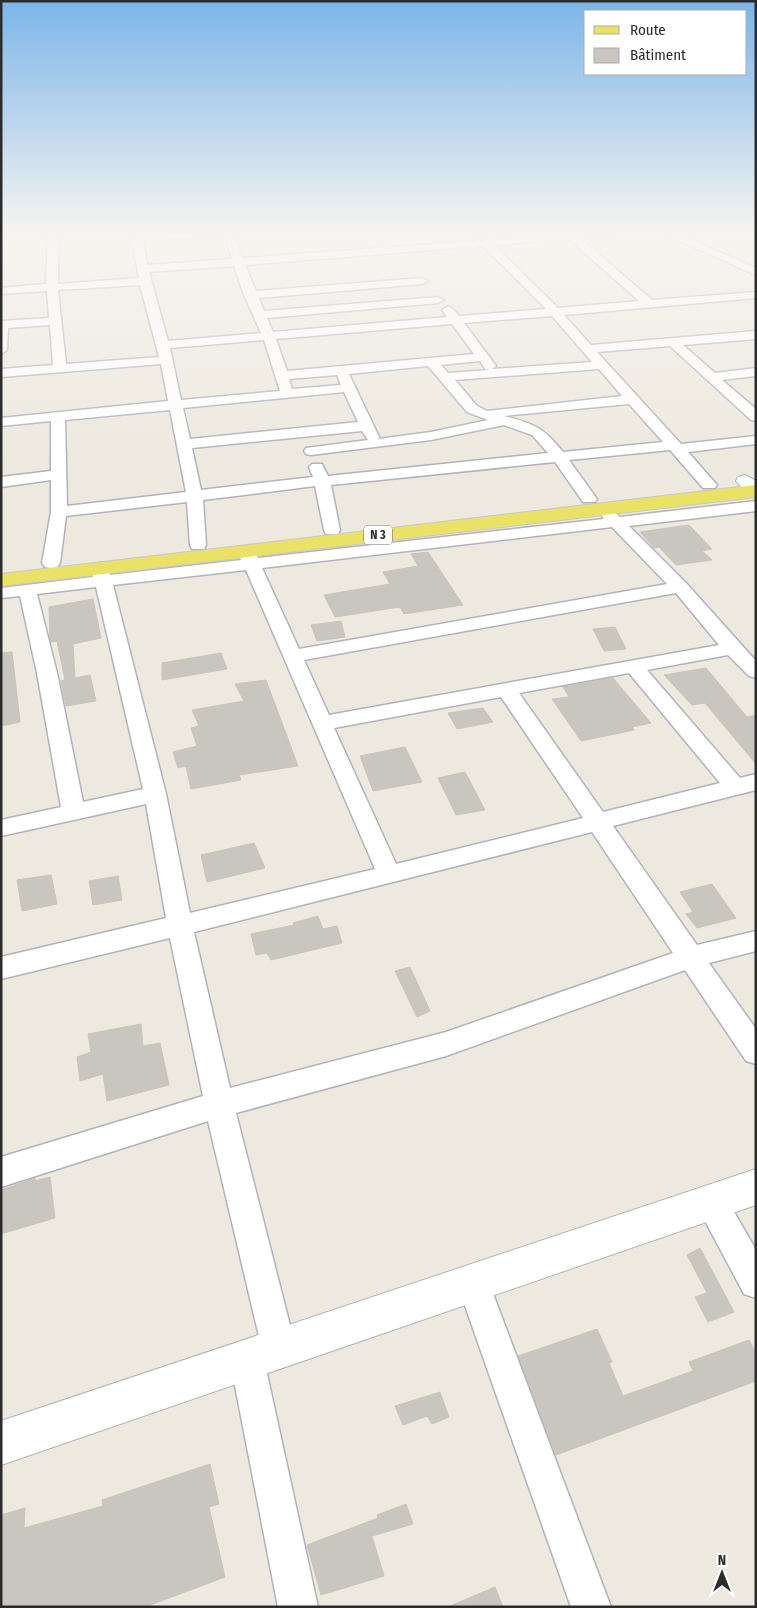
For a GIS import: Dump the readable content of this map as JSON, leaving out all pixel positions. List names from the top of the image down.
{
  "streets": {
    "main road": ["N 3"]
  },
  "legend": ["Route", "Bâtiment"],
  "north": "top"
}
